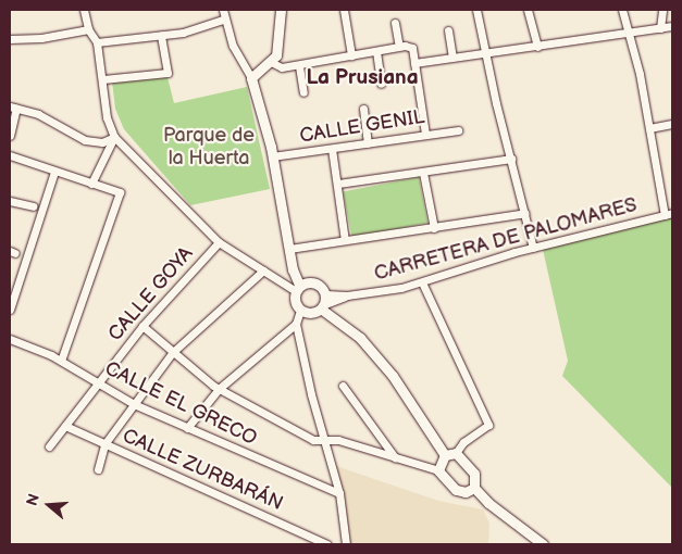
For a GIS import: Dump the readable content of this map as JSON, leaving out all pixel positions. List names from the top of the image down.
{
  "streets": {
    "street": [
      "CALLE GENIL",
      "CARRETERA DE PALOMARES",
      "CALLE GOYA",
      "CALLE EL GRECO",
      "CALLE ZURBARÁN"
    ]
  },
  "crossings": [
    ["CALLE GOYA", "CALLE EL GRECO"],
    ["CALLE GOYA", "CALLE ZURBARÁN"]
  ],
  "districts": ["La Prusiana"],
  "parks": ["Parque de la Huerta"],
  "north": "left"
}
